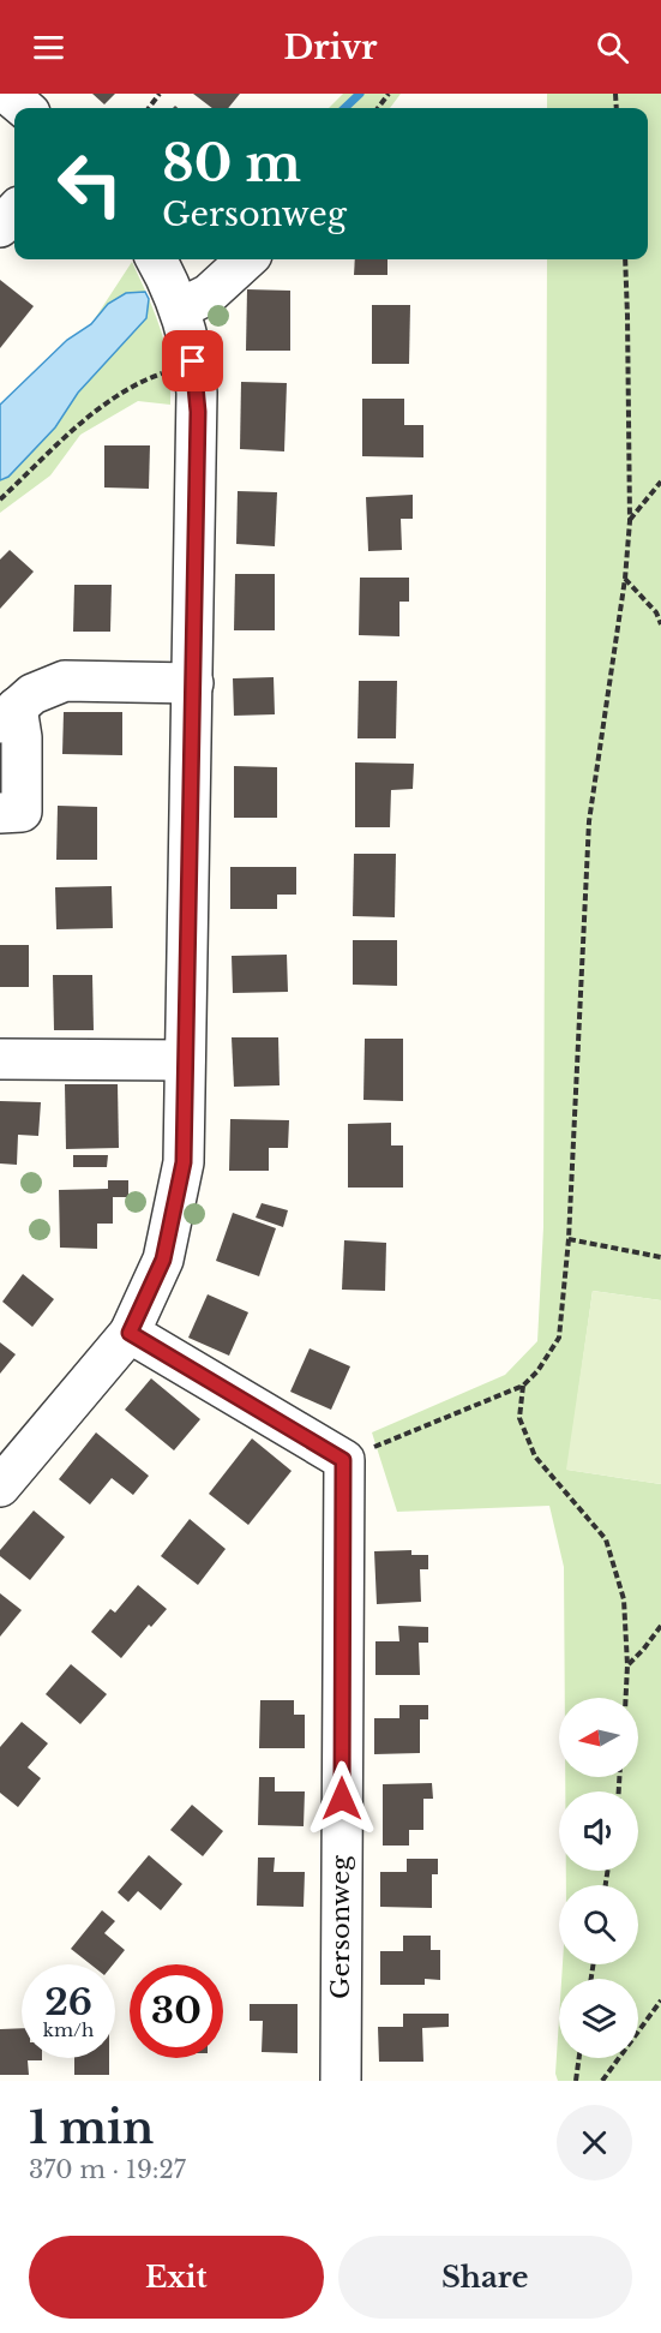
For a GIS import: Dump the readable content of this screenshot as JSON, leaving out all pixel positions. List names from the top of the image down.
{
  "streets": {
    "street": ["Gersonweg"]
  },
  "north": "left",
  "page": {
    "header": "Drivr",
    "turn": ["80 m", "Gersonweg"],
    "speed": "26 km/h",
    "limit": "30",
    "heading": ["1 min", "370 m · 19:27"],
    "buttons": ["Exit", "Share"]
  }
}
